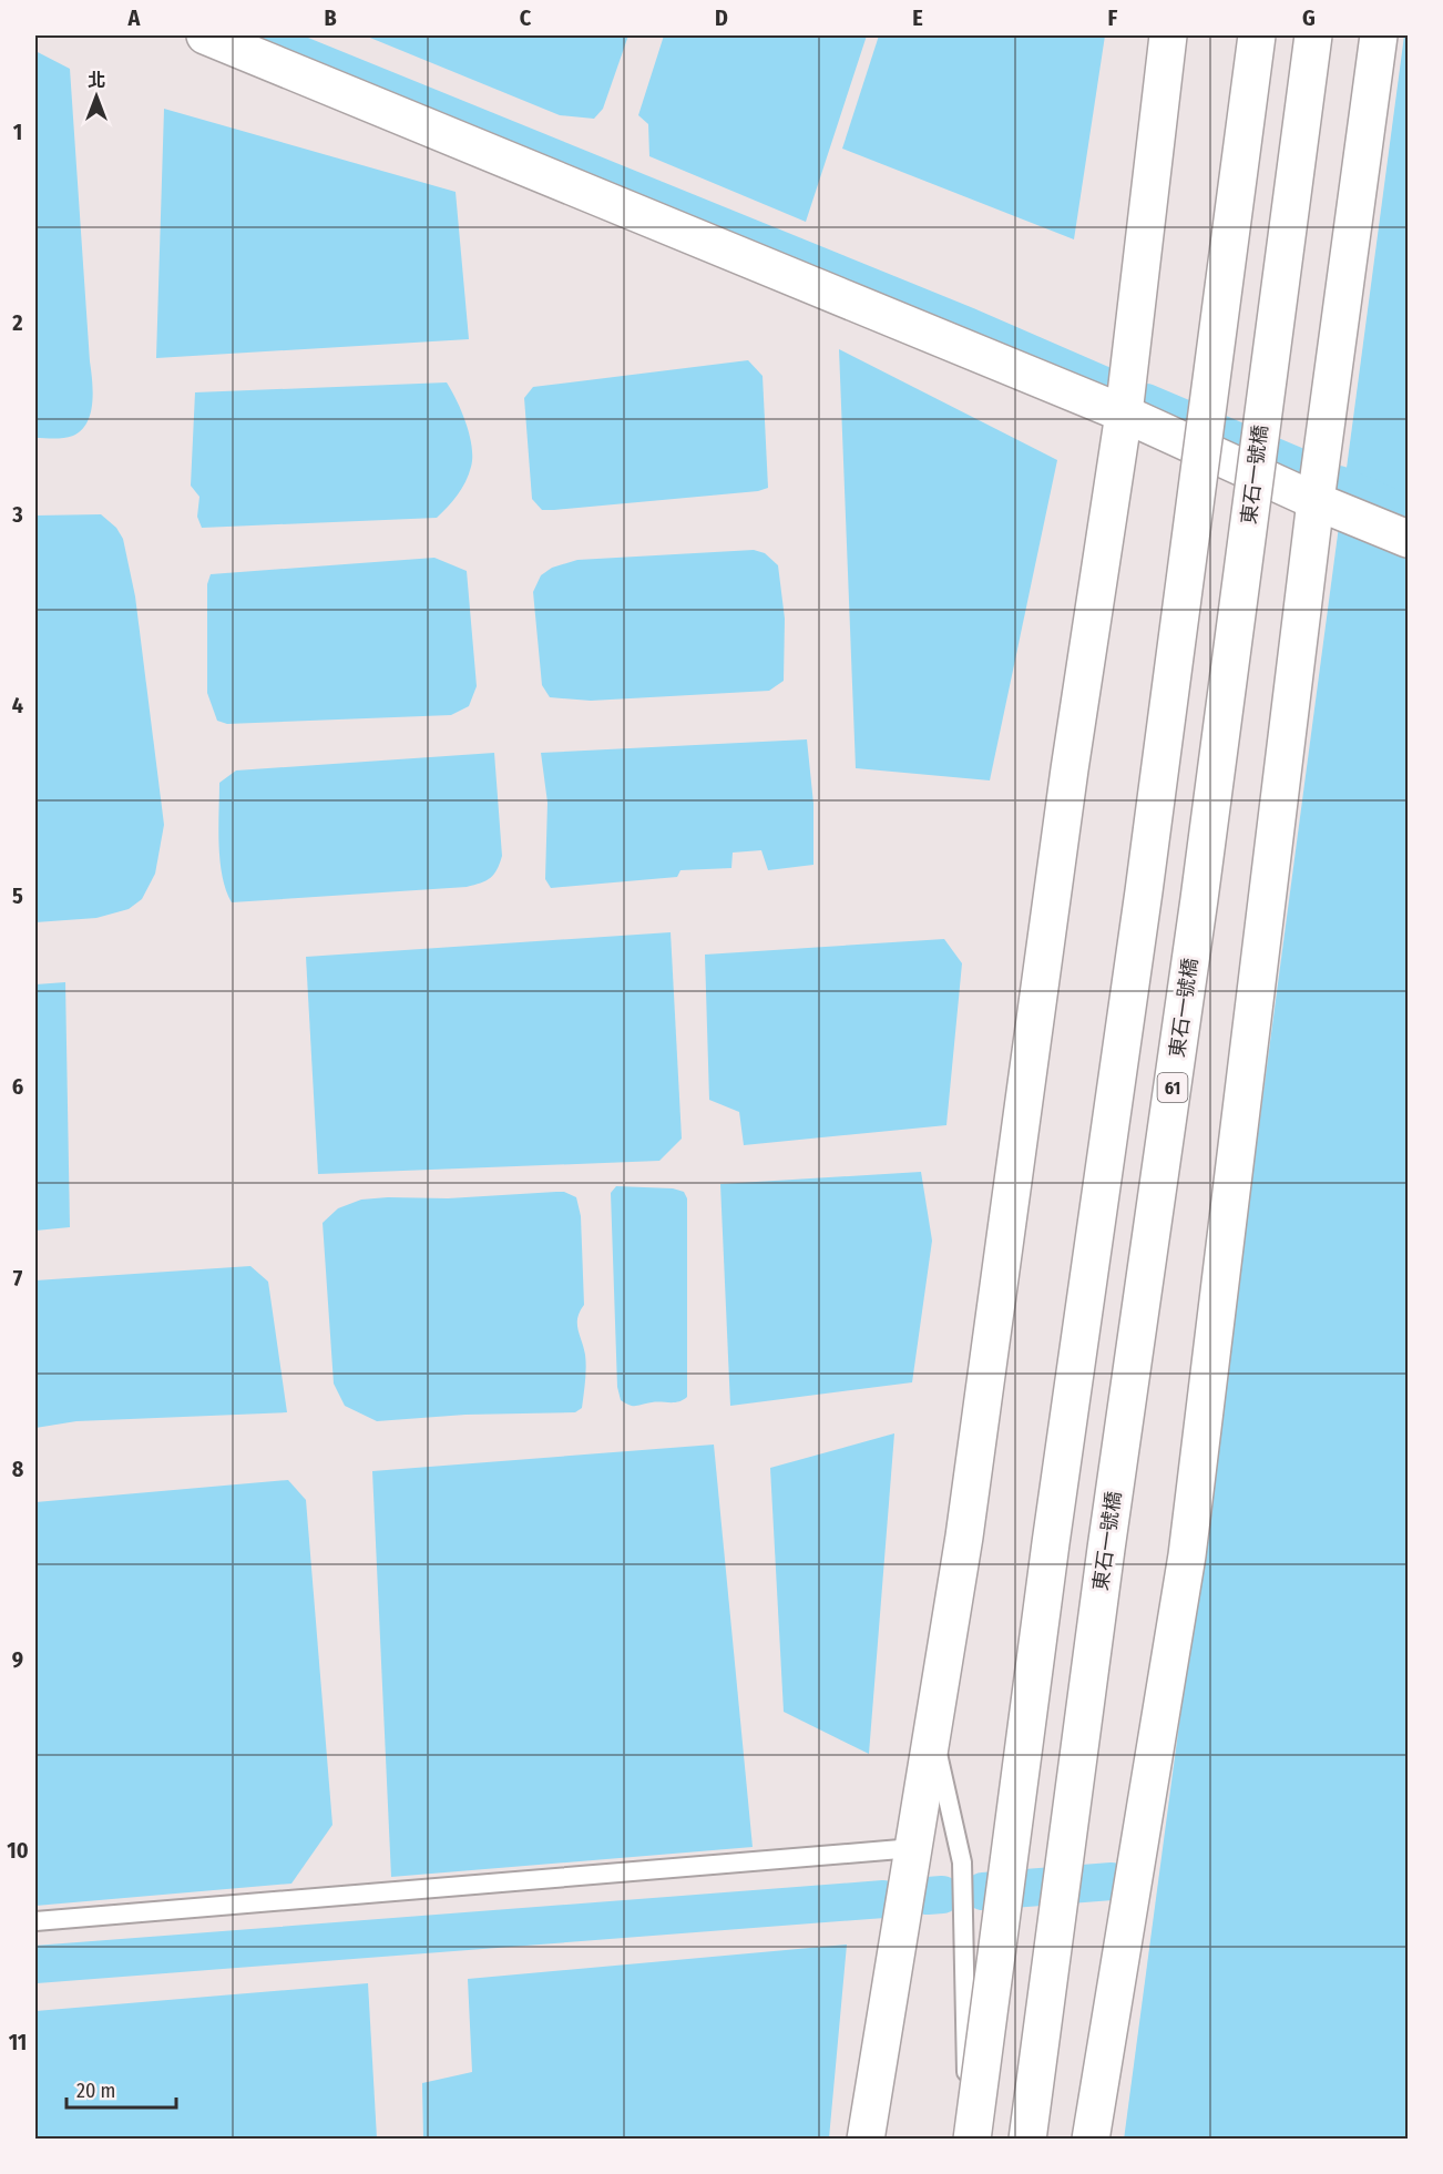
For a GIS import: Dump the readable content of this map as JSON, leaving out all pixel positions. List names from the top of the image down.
{
  "streets": {
    "main road": ["東石一號橋", "61"]
  },
  "scale_bar": "20 m",
  "north": "top",
  "grid": {
    "columns": [
      "A",
      "B",
      "C",
      "D",
      "E",
      "F",
      "G"
    ],
    "rows": [
      "1",
      "2",
      "3",
      "4",
      "5",
      "6",
      "7",
      "8",
      "9",
      "10",
      "11"
    ]
  }
}
